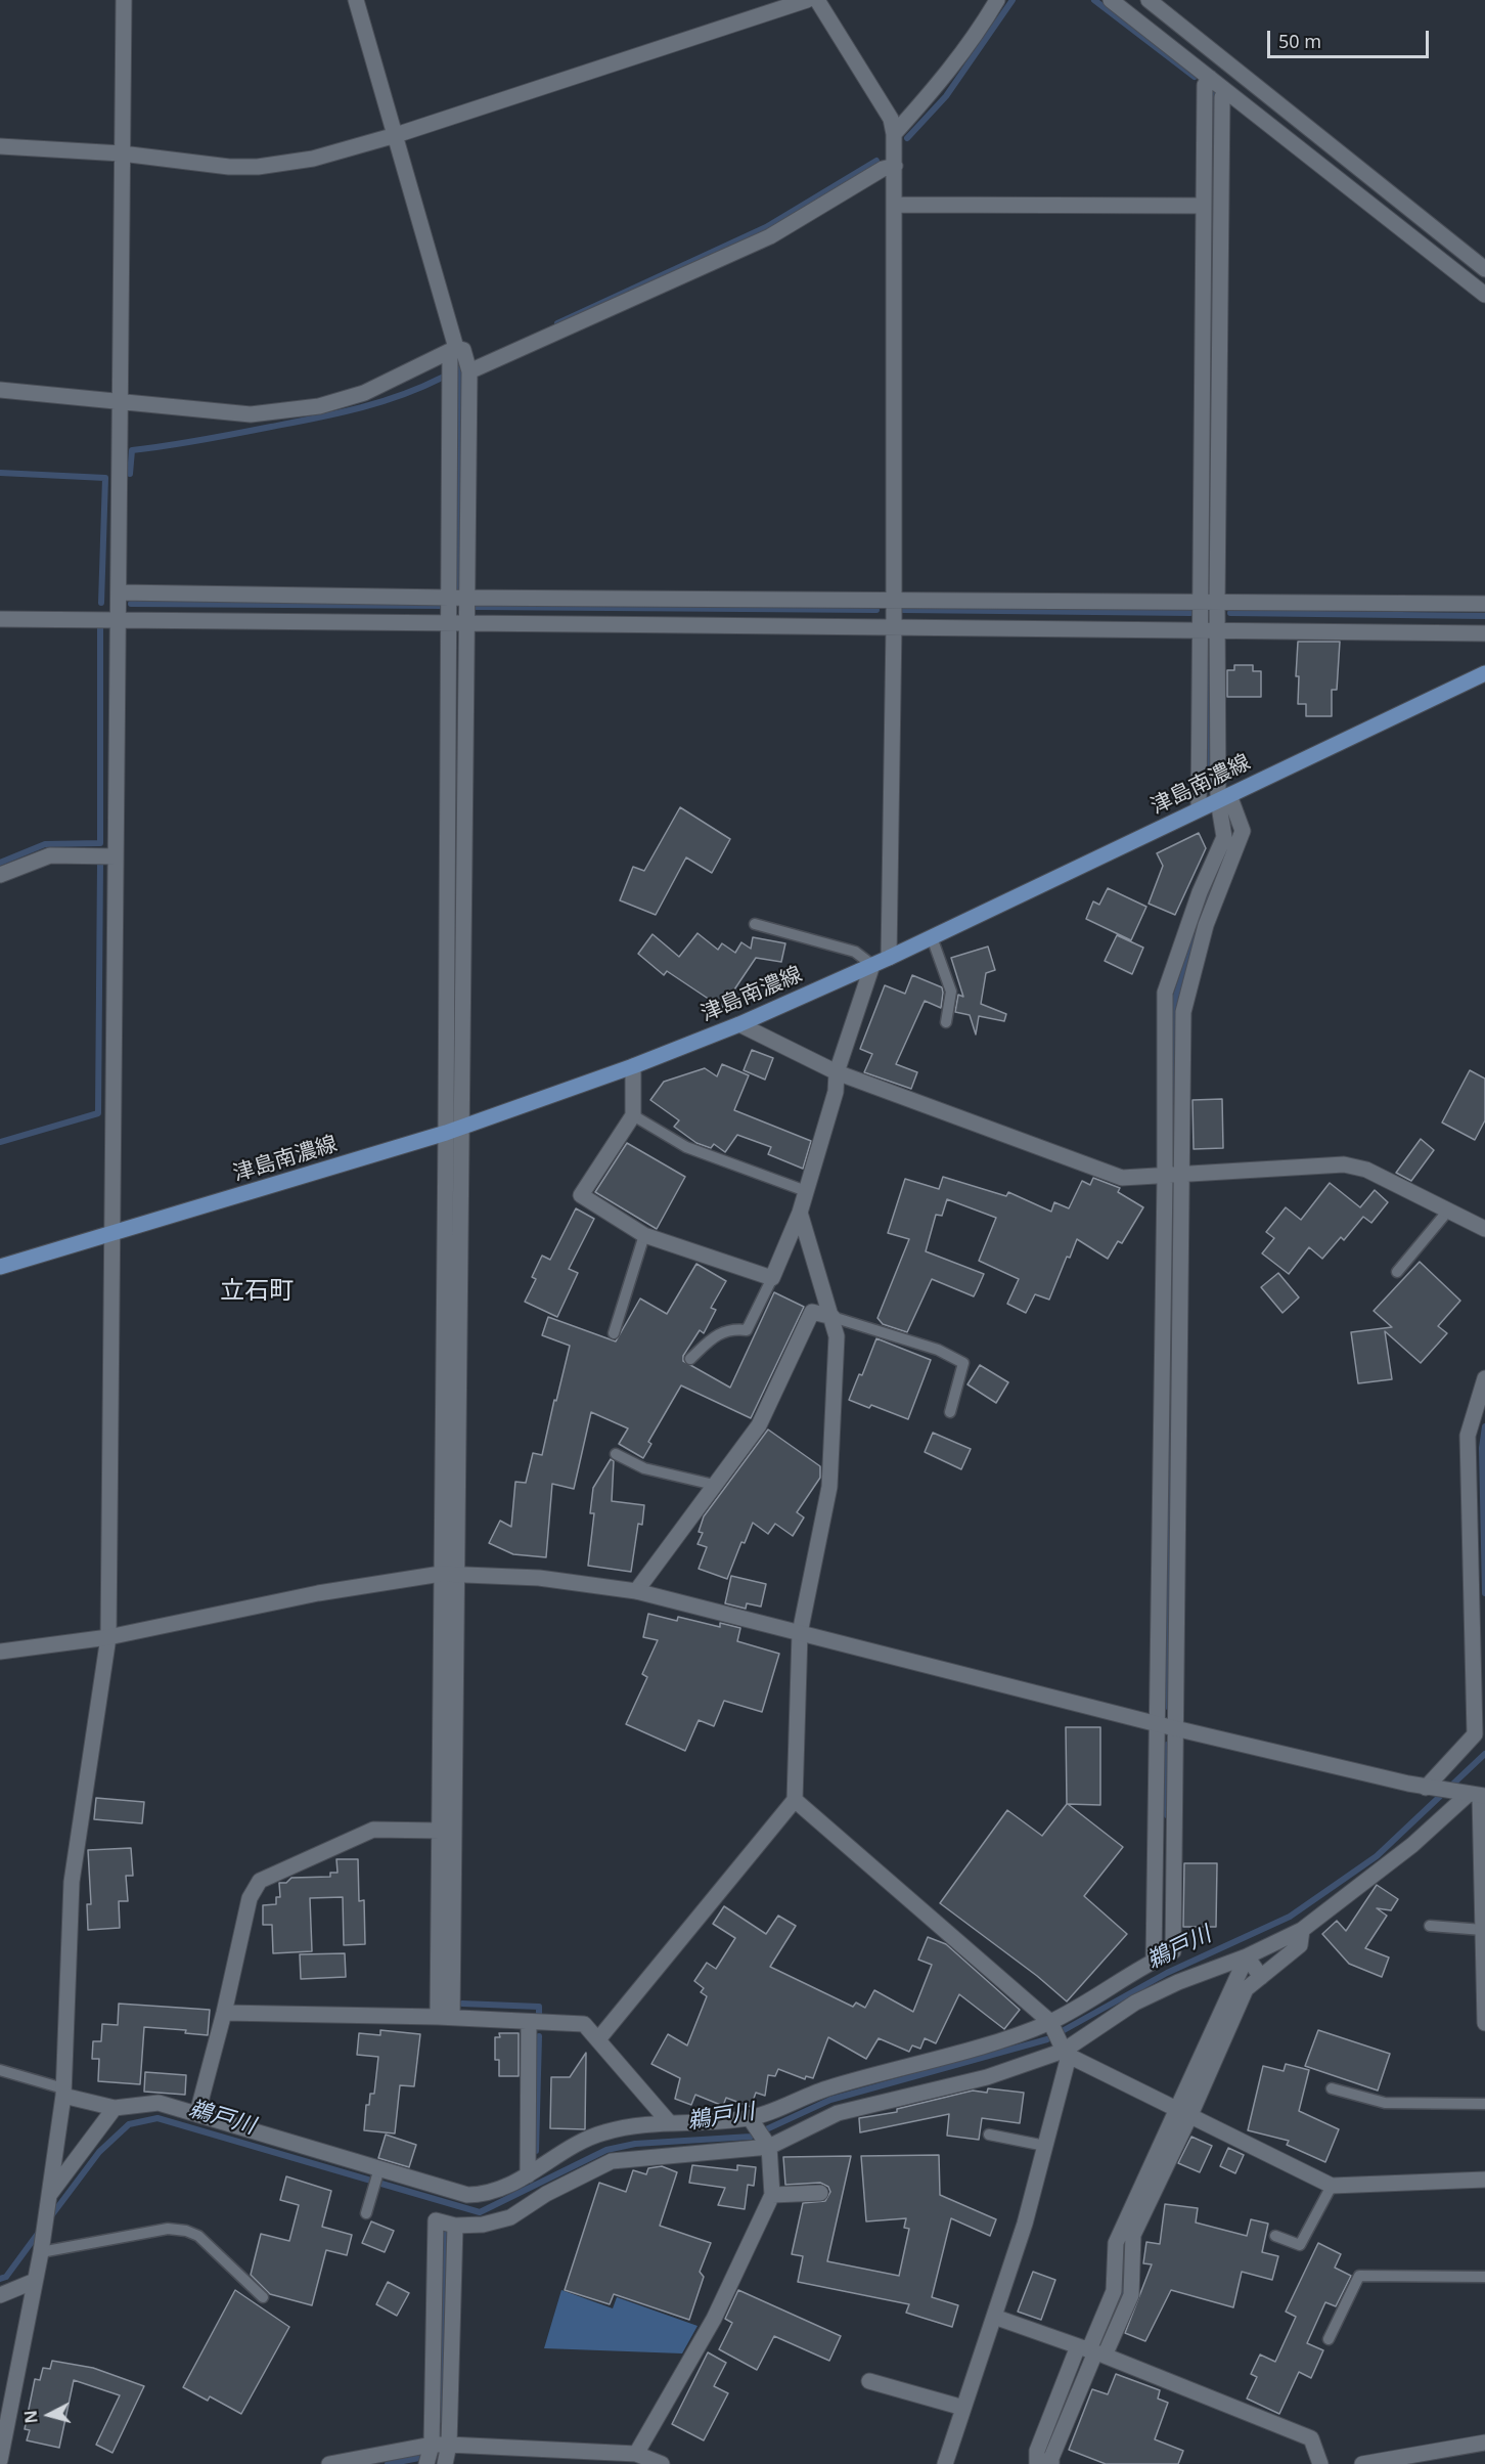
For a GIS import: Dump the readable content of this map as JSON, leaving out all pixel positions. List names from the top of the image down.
{
  "streets": {
    "main road": ["津島南濃線"]
  },
  "districts": ["立石町"],
  "water": ["鵜戸川"],
  "scale_bar": "50 m",
  "north": "left"
}
